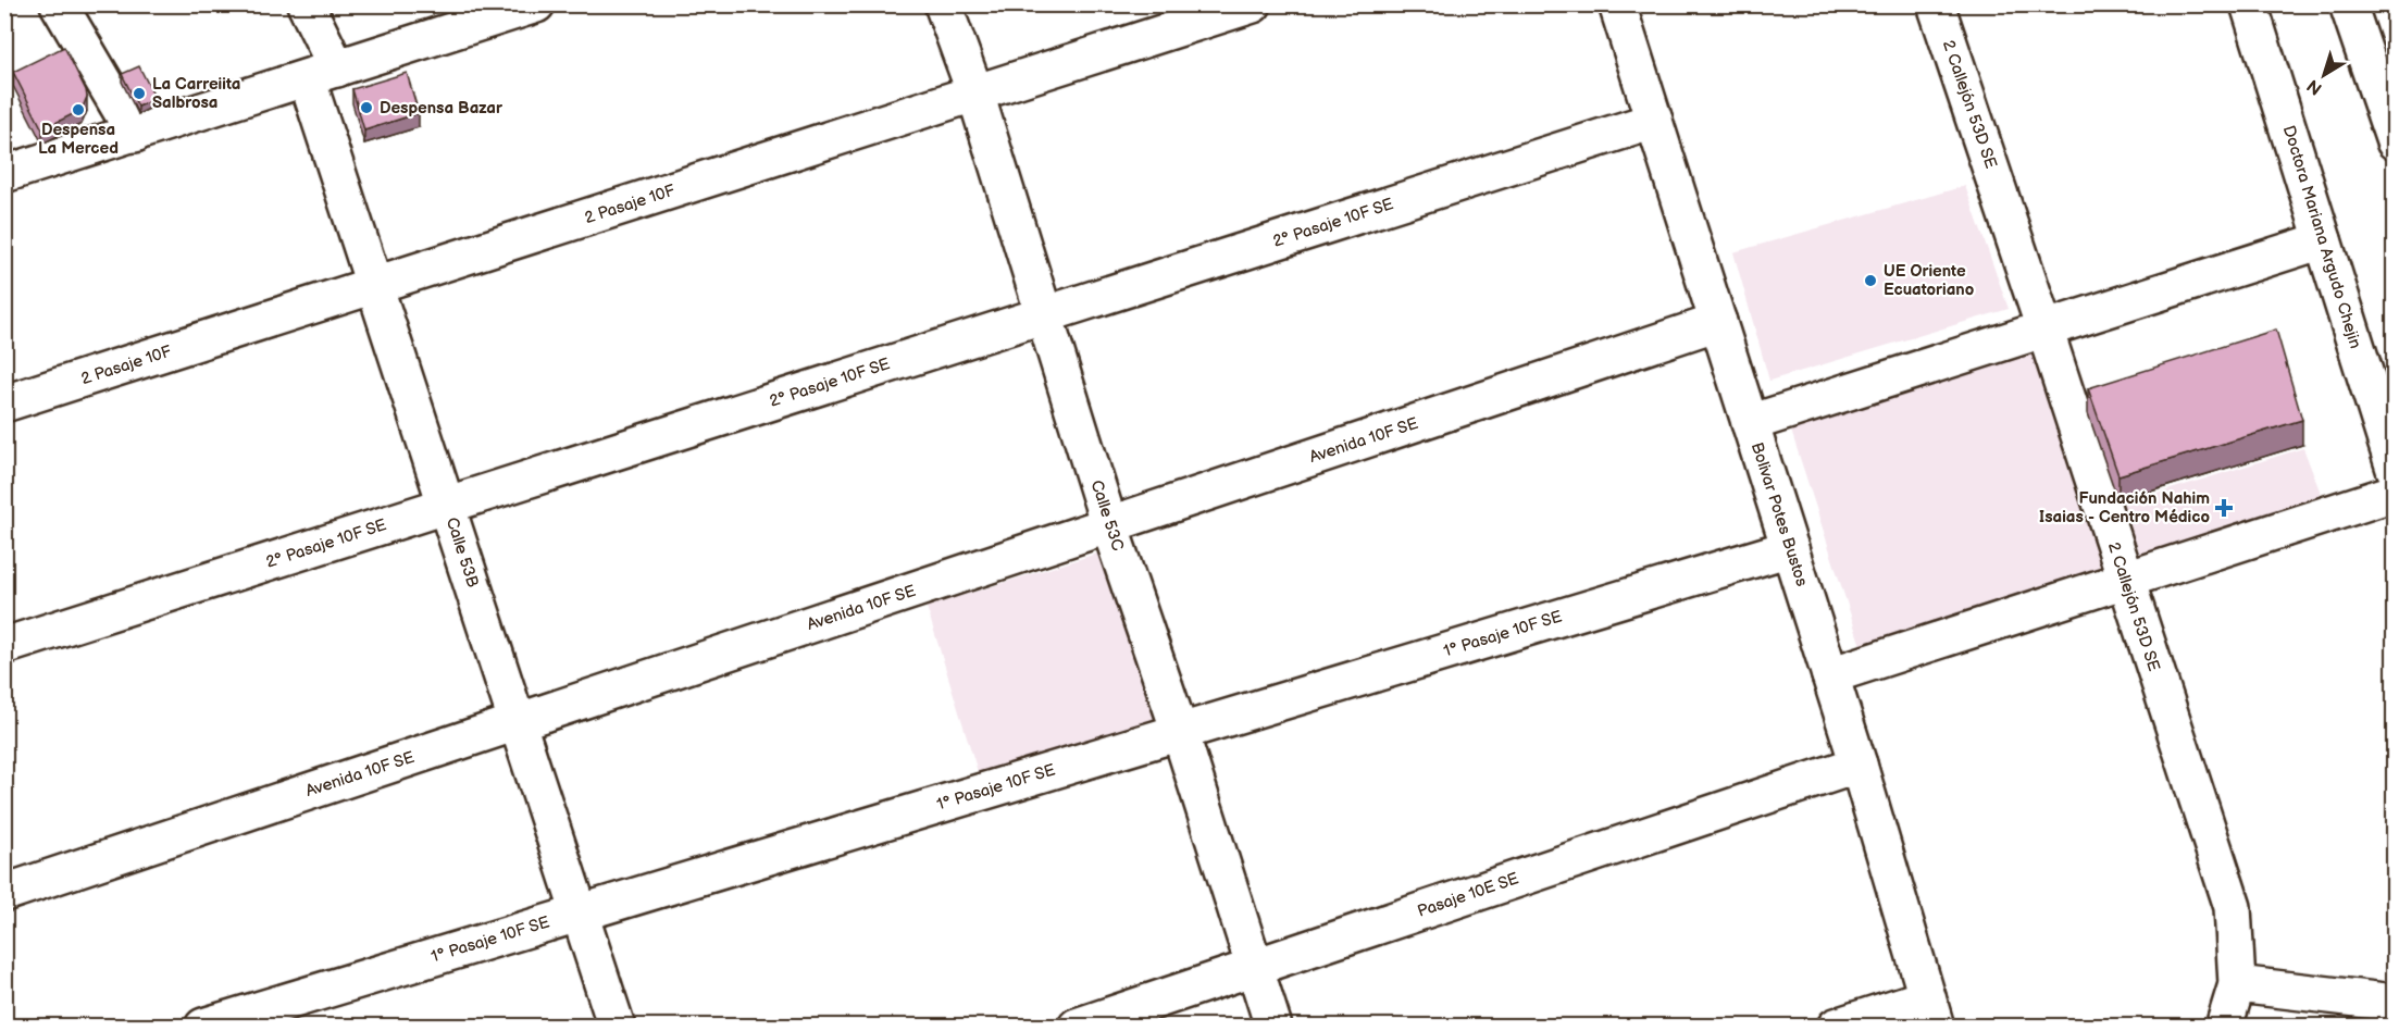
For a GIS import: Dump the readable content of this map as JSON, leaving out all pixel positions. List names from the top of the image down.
{
  "streets": {
    "street": [
      "2 Callejón 53D SE",
      "2 Pasaje 10F",
      "2° Pasaje 10F SE",
      "Doctora Mariana Argudo Chejin",
      "Avenida 10F SE",
      "Bolivar Potes Bustos",
      "Calle 53C",
      "Calle 53B",
      "1° Pasaje 10F SE",
      "Pasaje 10E SE"
    ]
  },
  "crossings": [
    ["2 Pasaje 10F", "Calle 53C"],
    ["2 Pasaje 10F", "Calle 53B"],
    ["2° Pasaje 10F SE", "Bolivar Potes Bustos"],
    ["2° Pasaje 10F SE", "Calle 53C"],
    ["2° Pasaje 10F SE", "Calle 53B"],
    ["Avenida 10F SE", "Bolivar Potes Bustos"],
    ["Avenida 10F SE", "Calle 53C"],
    ["Avenida 10F SE", "Calle 53B"],
    ["Bolivar Potes Bustos", "1° Pasaje 10F SE"],
    ["Bolivar Potes Bustos", "Pasaje 10E SE"],
    ["Calle 53C", "1° Pasaje 10F SE"],
    ["Calle 53C", "Pasaje 10E SE"],
    ["Calle 53B", "1° Pasaje 10F SE"]
  ],
  "places": {
    "other": [
      "La Carreiita Salbrosa",
      "Despensa Bazar",
      "Despensa La Merced",
      "UE Oriente Ecuatoriano"
    ],
    "health": ["Fundación Nahim Isaias - Centro Médico"]
  },
  "north": "bottom left"
}
